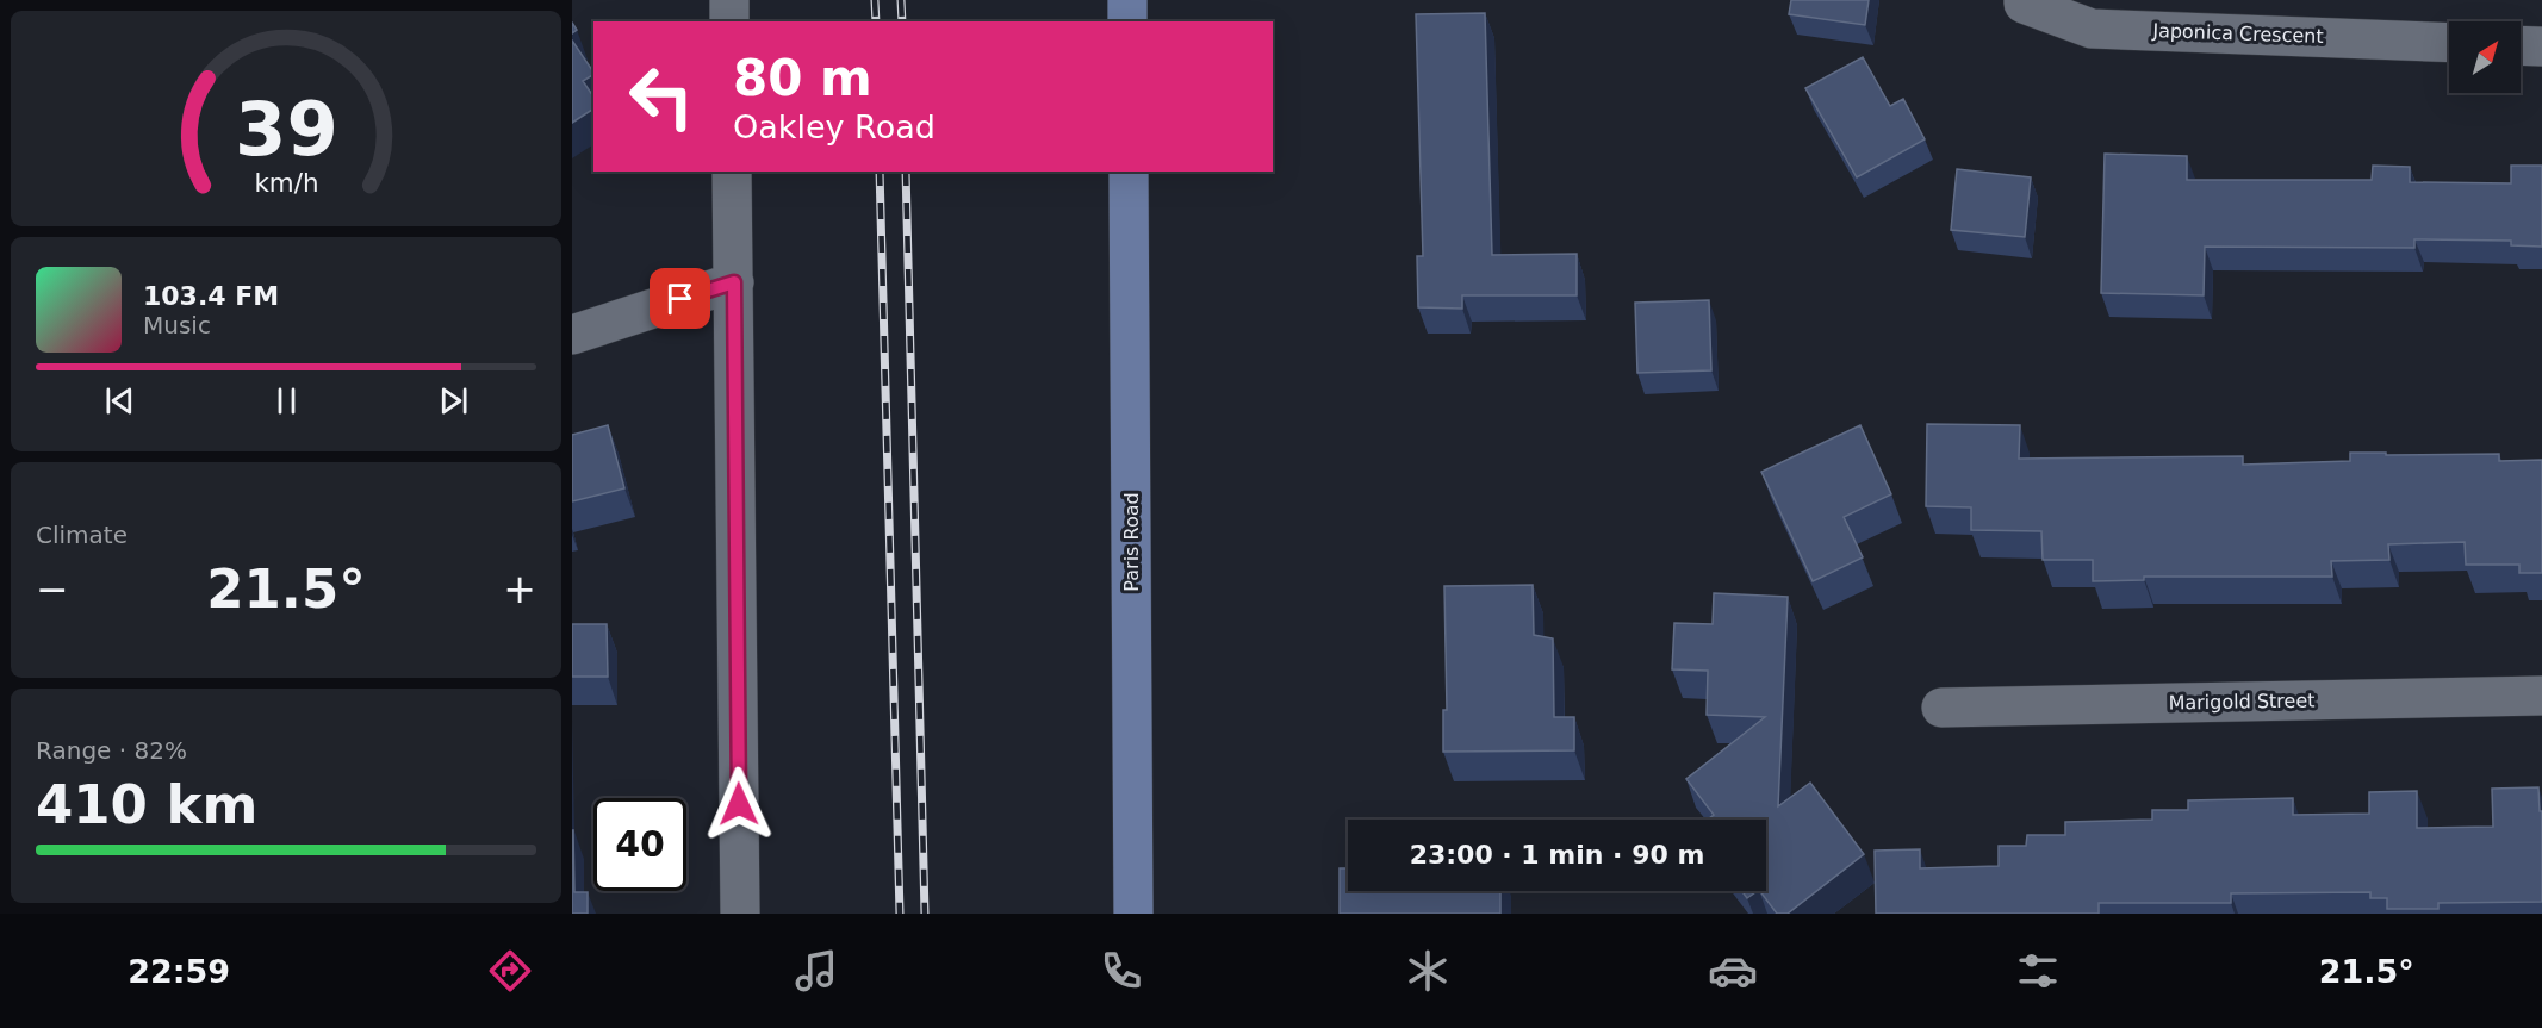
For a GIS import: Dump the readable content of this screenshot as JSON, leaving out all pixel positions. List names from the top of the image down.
{
  "streets": {
    "main road": ["Paris Road"],
    "street": ["Japonica Crescent", "Marigold Street"]
  },
  "north": "top right",
  "page": {
    "turn": ["80 m", "Oakley Road"],
    "song": ["103.4 FM", "Music"],
    "tile": [
      "Climate",
      ["Range · 82%", "410 km"]
    ],
    "heat": ["−", "21.5°", "+"],
    "limit": "40",
    "trip": "23:00 · 1 min · 90 m",
    "tabs": ["22:59", "21.5°"],
    "gauge": ["39", "km/h"]
  }
}
